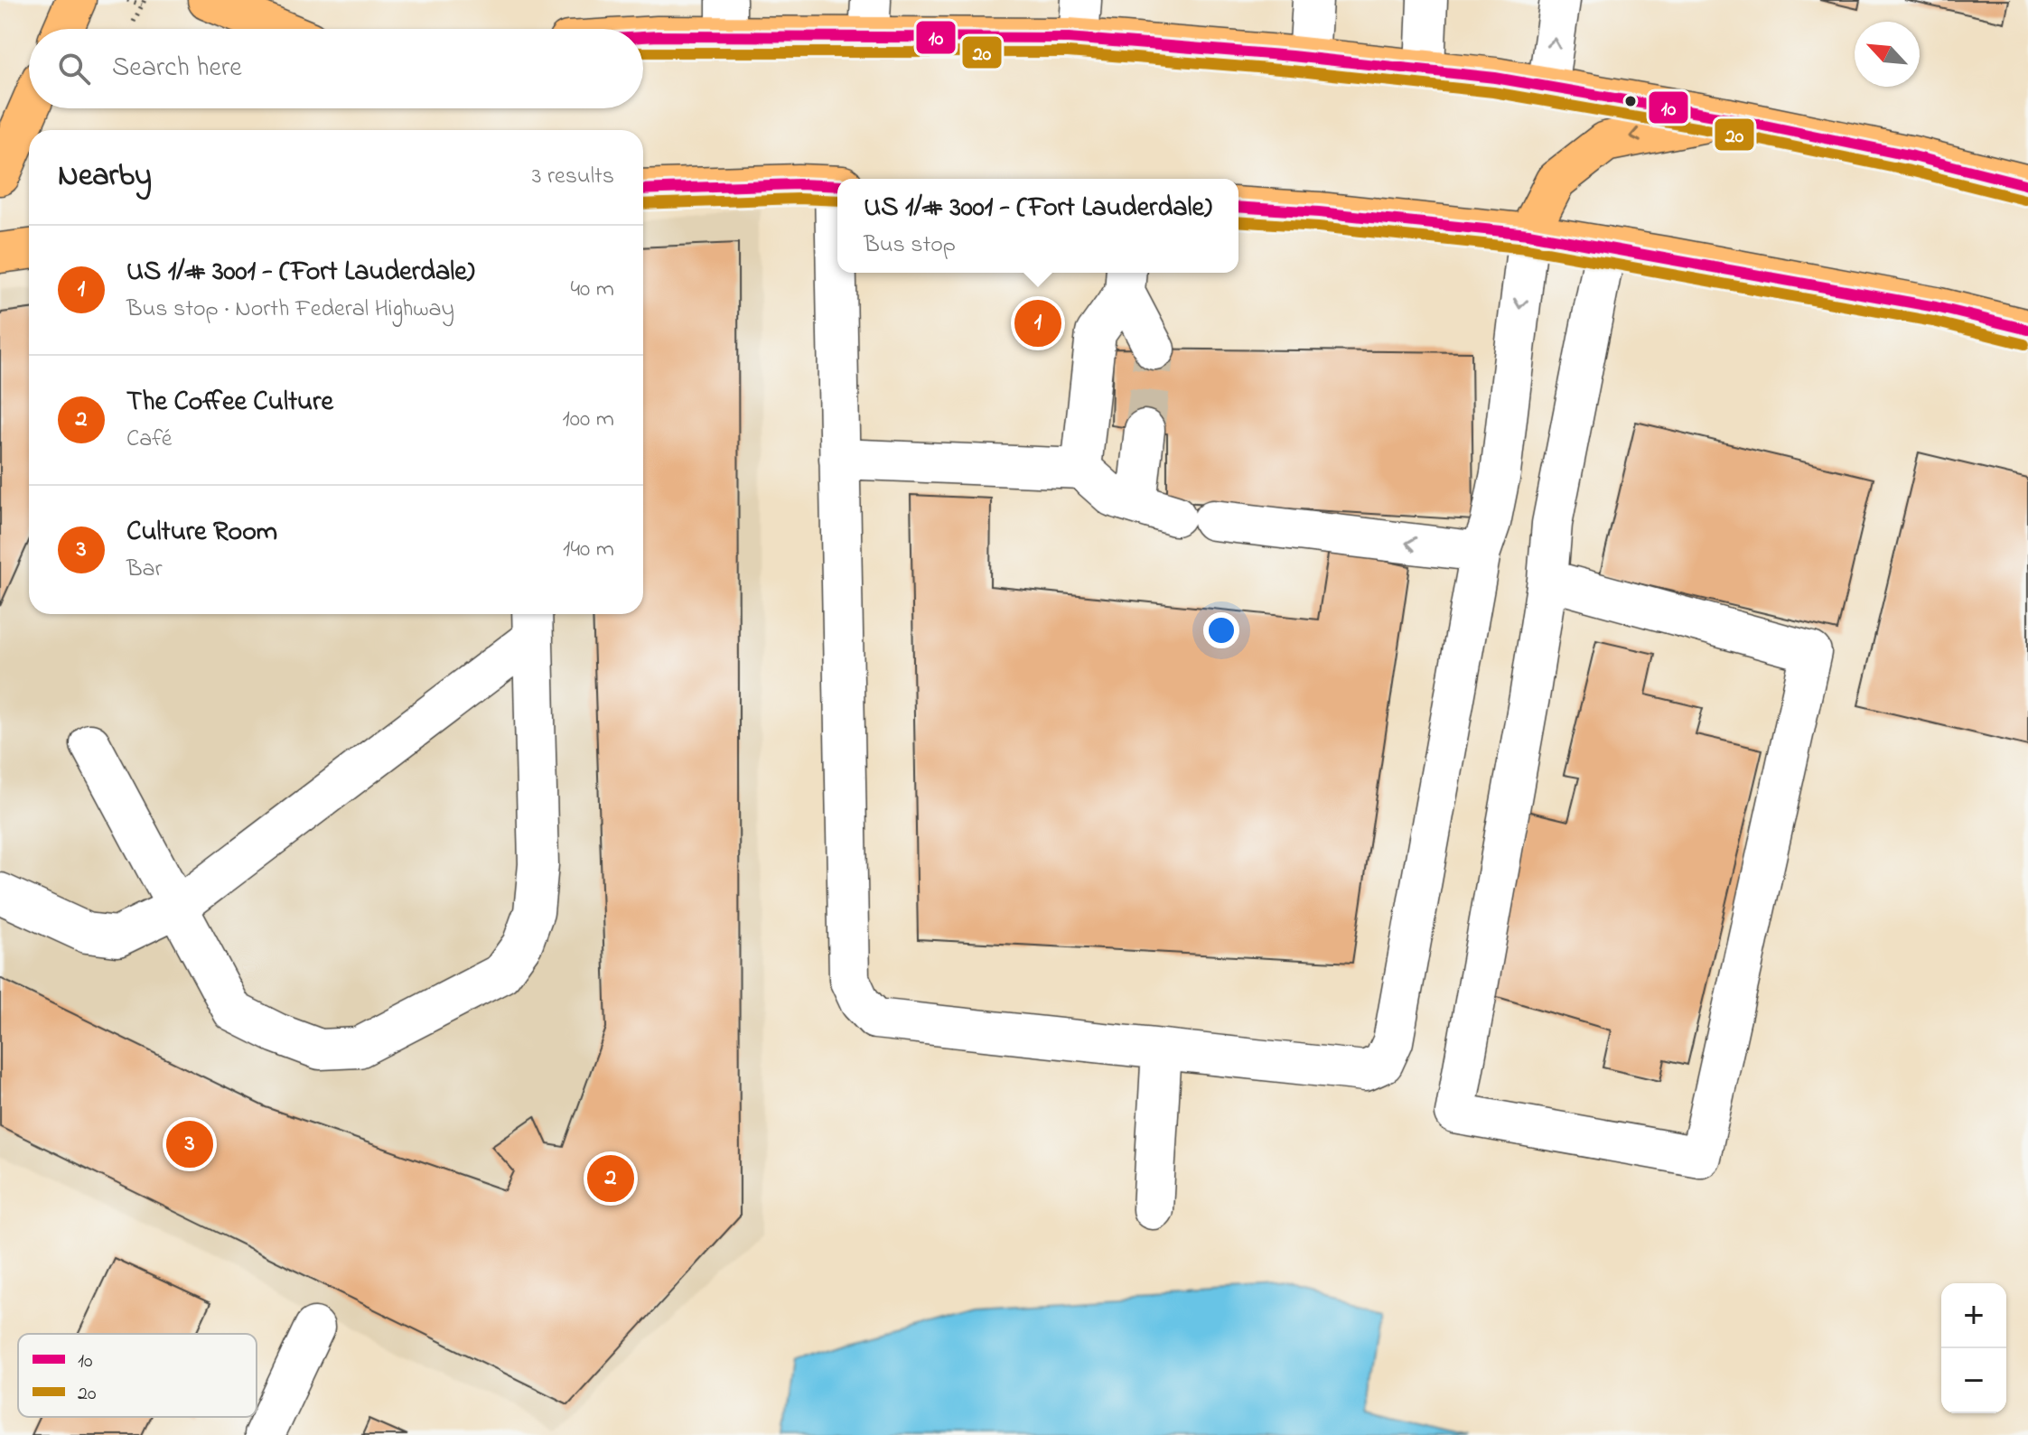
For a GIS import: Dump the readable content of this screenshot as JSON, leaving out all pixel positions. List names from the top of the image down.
{
  "lines": ["transit line 10", "transit line 20"],
  "legend": ["10", "20"],
  "north": "top left",
  "page": {
    "search": "Search here",
    "heading": ["Nearby", "3 results"],
    "popup": ["US 1/# 3001 - (Fort Lauderdale)", "Bus stop"],
    "list": [
      {
        "mark": "1",
        "name": "US 1/# 3001 - (Fort Lauderdale)",
        "note": "Bus stop · North Federal Highway",
        "value": "40 m"
      },
      {
        "mark": "2",
        "name": "The Coffee Culture",
        "note": "Café",
        "value": "100 m"
      },
      {
        "mark": "3",
        "name": "Culture Room",
        "note": "Bar",
        "value": "140 m"
      }
    ],
    "pins": ["1", "3", "2"],
    "map_buttons": ["+", "−"]
  }
}
